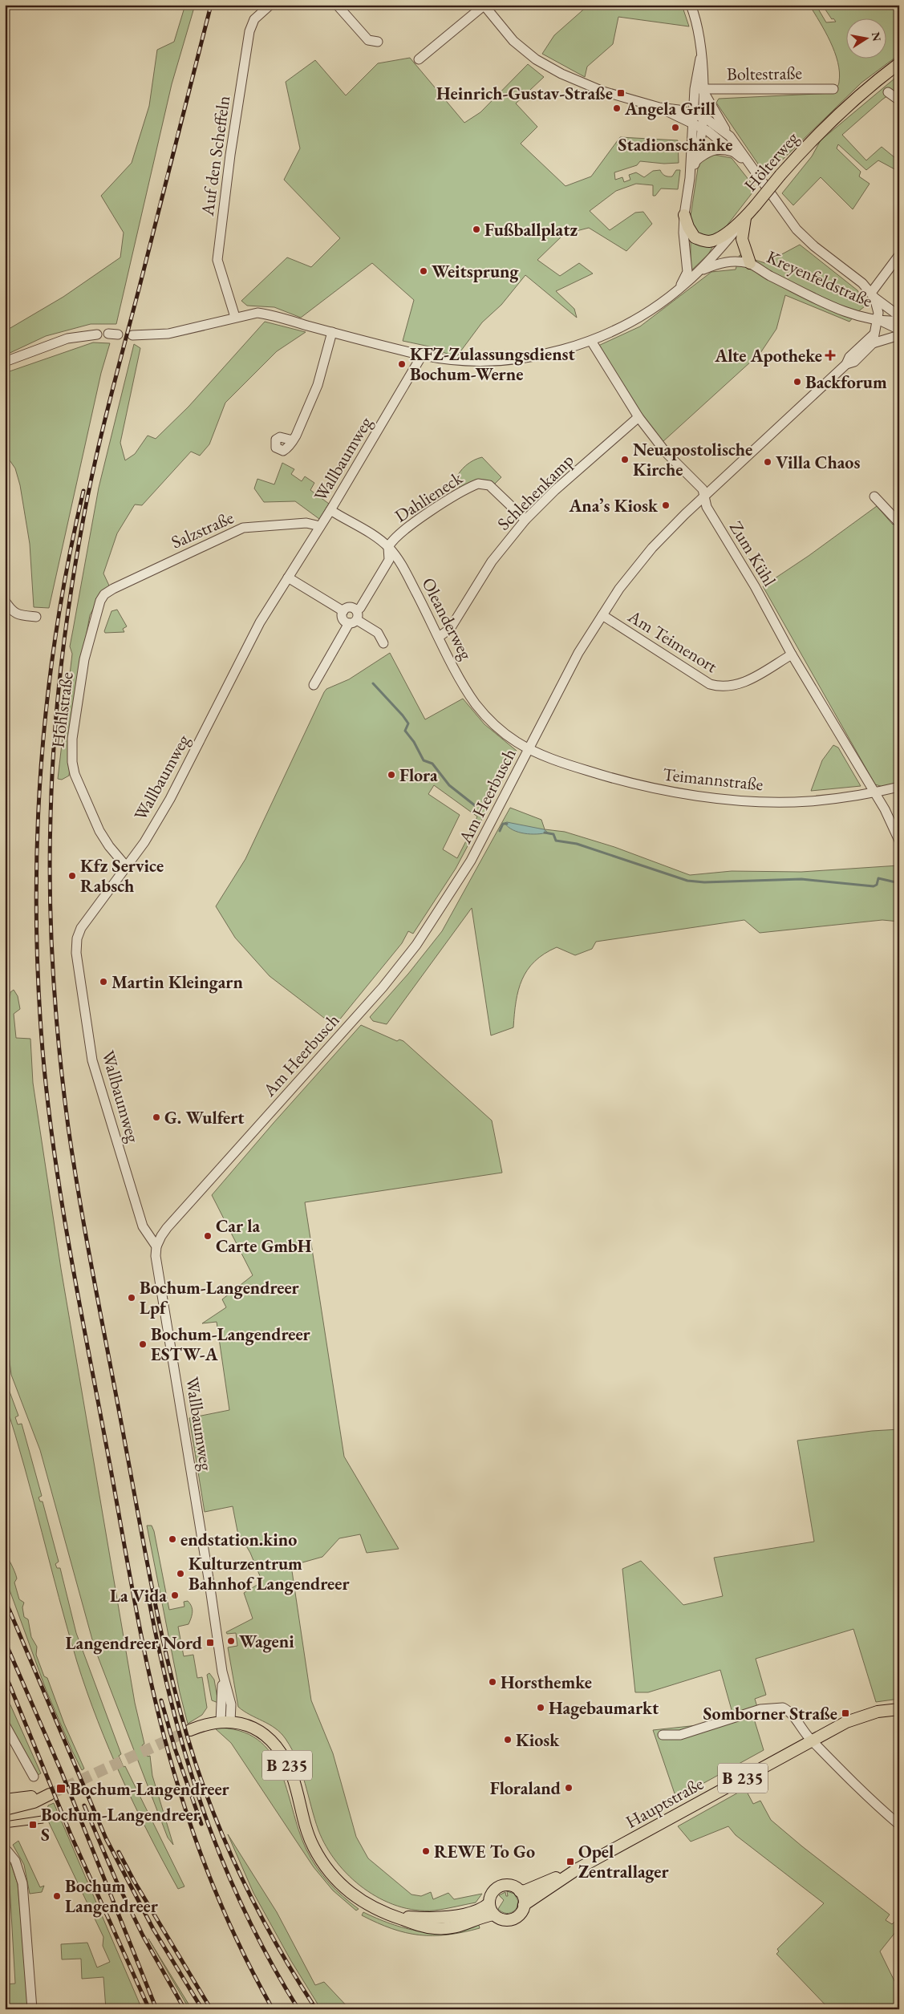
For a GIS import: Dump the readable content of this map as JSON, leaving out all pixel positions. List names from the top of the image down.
{
  "streets": {
    "main road": ["Hölterweg", "B 235", "Hauptstraße"],
    "street": [
      "Boltestraße",
      "Auf den Scheffeln",
      "Kreyenfeldstraße",
      "Wallbaumweg",
      "Schlehenkamp",
      "Dahlieneck",
      "Salzstraße",
      "Zum Kühl",
      "Oleanderweg",
      "Am Teimenort",
      "Hohlstraße",
      "Teimannstraße",
      "Am Heerbusch"
    ]
  },
  "crossings": [
    ["Wallbaumweg", "Salzstraße"],
    ["Wallbaumweg", "Oleanderweg"],
    ["Wallbaumweg", "Hohlstraße"],
    ["Wallbaumweg", "Am Heerbusch"],
    ["Wallbaumweg", "B 235"],
    ["Schlehenkamp", "Dahlieneck"],
    ["Schlehenkamp", "Zum Kühl"],
    ["Schlehenkamp", "Oleanderweg"],
    ["Dahlieneck", "Oleanderweg"],
    ["Salzstraße", "Hohlstraße"],
    ["Zum Kühl", "Am Teimenort"],
    ["Zum Kühl", "Teimannstraße"],
    ["Zum Kühl", "Am Heerbusch"],
    ["Oleanderweg", "Teimannstraße"],
    ["Oleanderweg", "Am Heerbusch"],
    ["Am Teimenort", "Am Heerbusch"],
    ["Teimannstraße", "Am Heerbusch"],
    ["B 235", "Hauptstraße"]
  ],
  "places": {
    "transit": [
      "Heinrich-Gustav-Straße",
      "Langendreer Nord",
      "Somborner Straße",
      "Bochum-Langendreer",
      "Bochum-Langendreer S",
      "Opel Zentrallager"
    ],
    "other": [
      "Angela Grill",
      "Stadionschänke",
      "Fußballplatz",
      "Weitsprung",
      "KFZ-Zulassungsdienst Bochum-Werne",
      "Backforum",
      "Neuapostolische Kirche",
      "Villa Chaos",
      "Anaʼs Kiosk",
      "Flora",
      "Kfz Service Rabsch",
      "Martin Kleingarn",
      "G. Wulfert",
      "Car la Carte GmbH",
      "Bochum-Langendreer Lpf",
      "Bochum-Langendreer ESTW-A",
      "endstation.kino",
      "Kulturzentrum Bahnhof Langendreer",
      "La Vida",
      "Wageni",
      "Horsthemke",
      "Hagebaumarkt",
      "Kiosk",
      "Floraland",
      "REWE To Go",
      "Bochum Langendreer"
    ],
    "health": ["Alte Apotheke"]
  },
  "north": "right"
}
